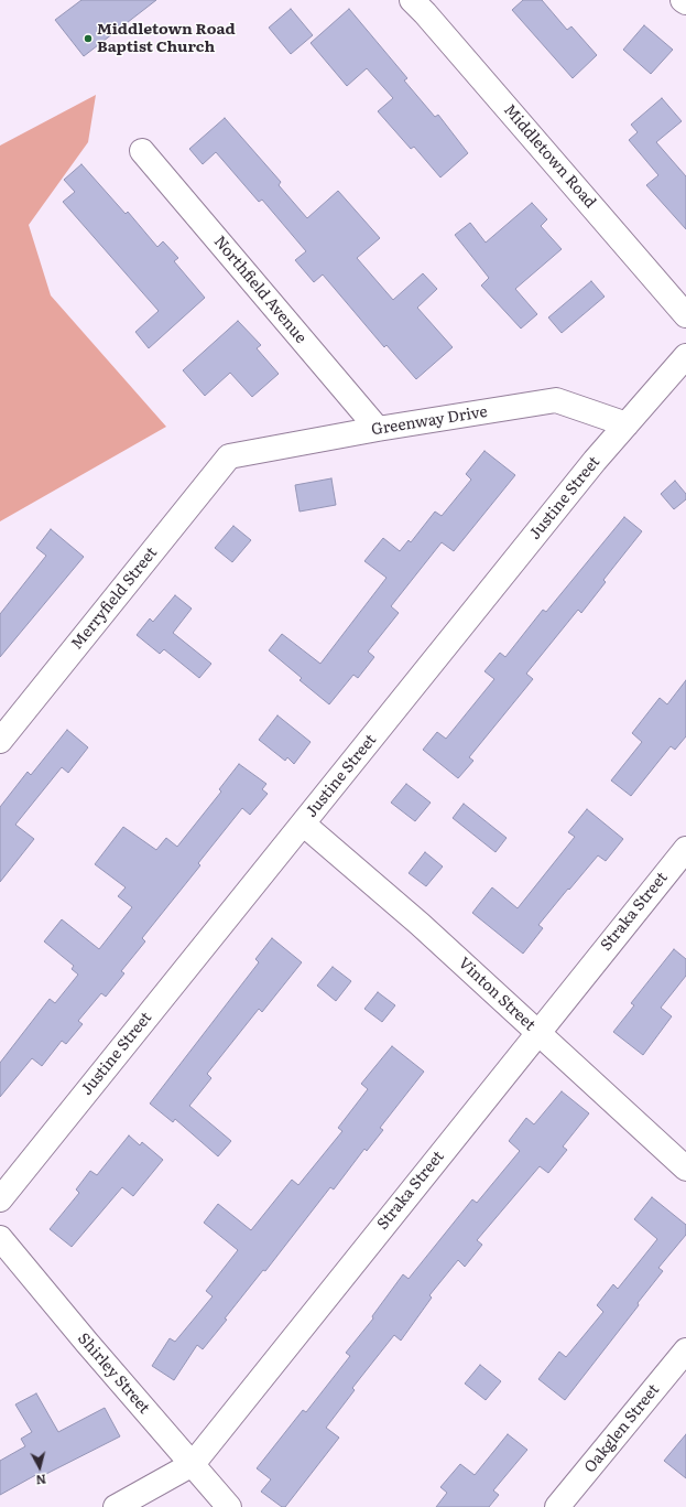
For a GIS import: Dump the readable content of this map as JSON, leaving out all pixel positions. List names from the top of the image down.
{
  "streets": {
    "street": [
      "Middletown Road",
      "Northfield Avenue",
      "Greenway Drive",
      "Justine Street",
      "Merryfield Street",
      "Straka Street",
      "Vinton Street",
      "Shirley Street",
      "Oakglen Street"
    ]
  },
  "crossings": [
    ["Northfield Avenue", "Greenway Drive"],
    ["Greenway Drive", "Justine Street"],
    ["Greenway Drive", "Merryfield Street"],
    ["Justine Street", "Vinton Street"],
    ["Straka Street", "Vinton Street"],
    ["Straka Street", "Shirley Street"]
  ],
  "places": ["Middletown Road Baptist Church"],
  "north": "bottom"
}
